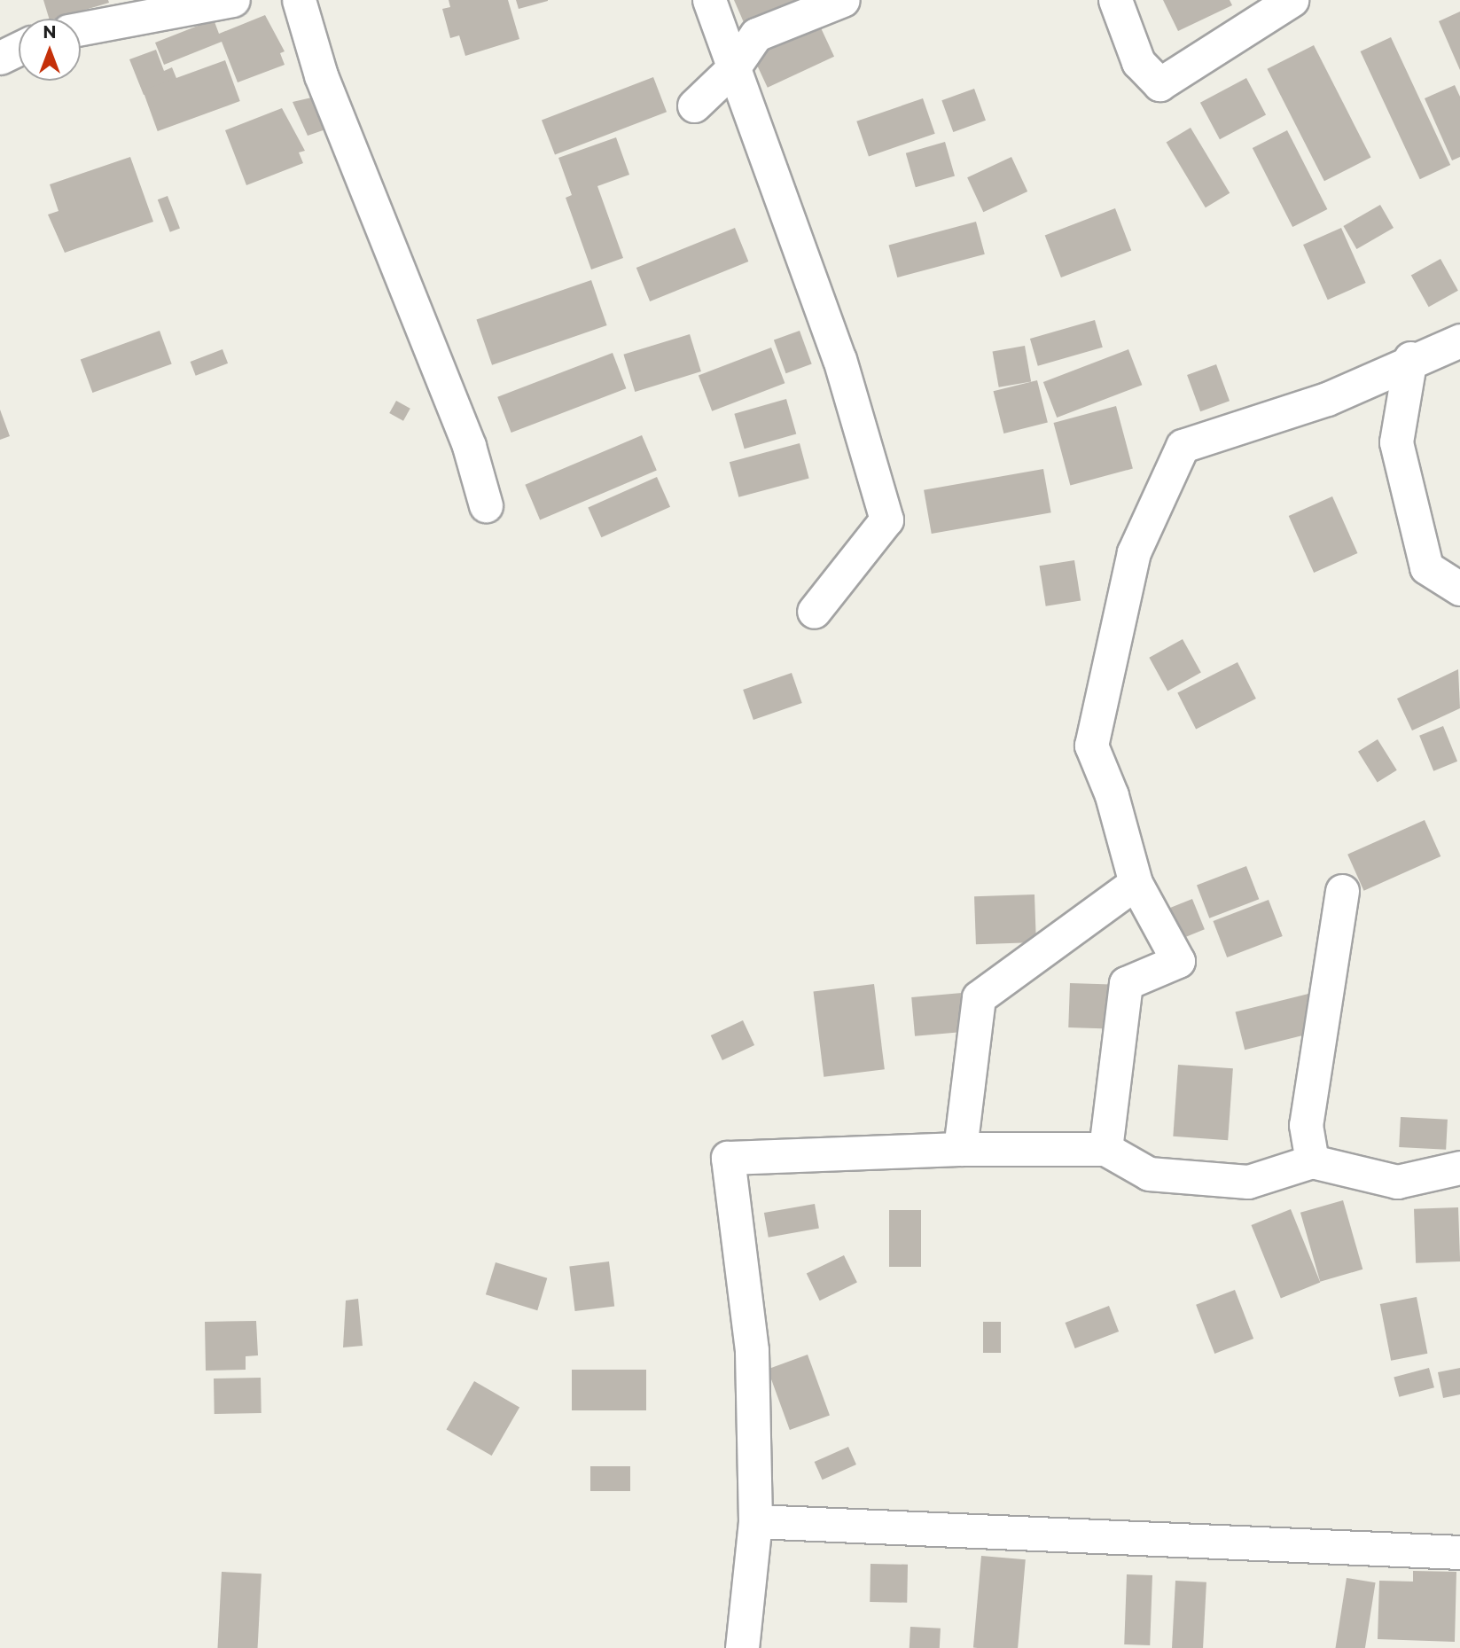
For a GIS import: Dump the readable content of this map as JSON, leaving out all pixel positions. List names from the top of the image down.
{
  "north": "top"
}
